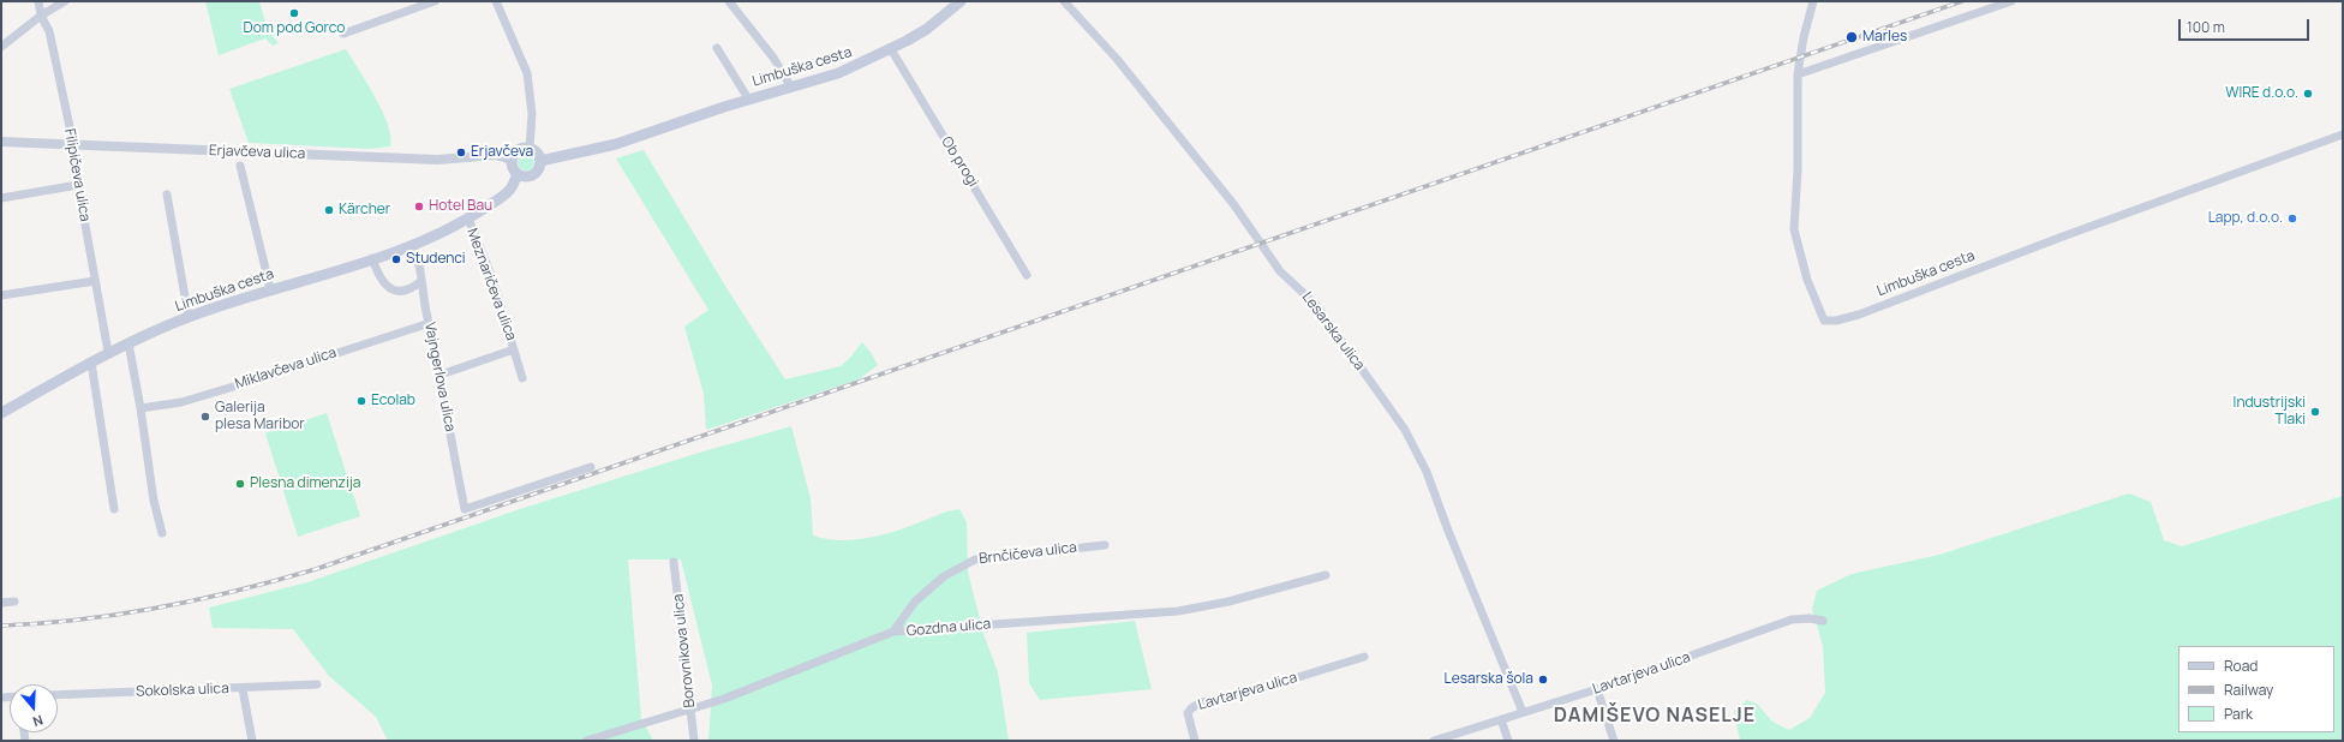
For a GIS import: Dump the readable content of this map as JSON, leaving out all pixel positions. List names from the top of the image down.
{
  "streets": {
    "main road": ["Limbuška cesta"],
    "street": [
      "Erjavčeva ulica",
      "Ob progi",
      "Filipičeva ulica",
      "Meznaričeva ulica",
      "Lesarska ulica",
      "Miklavčeva ulica",
      "Vajngerlova ulica",
      "Brnčičeva ulica",
      "Gozdna ulica",
      "Borovnikova ulica",
      "Lavtarjeva ulica",
      "Sokolska ulica"
    ]
  },
  "crossings": [
    ["Limbuška cesta", "Erjavčeva ulica"],
    ["Limbuška cesta", "Ob progi"],
    ["Limbuška cesta", "Filipičeva ulica"],
    ["Limbuška cesta", "Meznaričeva ulica"],
    ["Limbuška cesta", "Vajngerlova ulica"],
    ["Erjavčeva ulica", "Filipičeva ulica"],
    ["Meznaričeva ulica", "Vajngerlova ulica"],
    ["Lesarska ulica", "Lavtarjeva ulica"],
    ["Miklavčeva ulica", "Vajngerlova ulica"],
    ["Brnčičeva ulica", "Gozdna ulica"],
    ["Gozdna ulica", "Borovnikova ulica"]
  ],
  "districts": ["DAMIŠEVO NASELJE"],
  "places": [
    "Dom pod Gorco",
    "Marles",
    "WIRE d.o.o.",
    "Erjavčeva",
    "Hotel Bau",
    "Kärcher",
    "Lapp, d.o.o.",
    "Studenci",
    "Ecolab",
    "Industrijski Tlaki",
    "Galerija plesa Maribor",
    "Plesna dimenzija",
    "Lesarska šola"
  ],
  "legend": ["Road", "Railway", "Park"],
  "scale_bar": "100 m",
  "north": "bottom"
}
